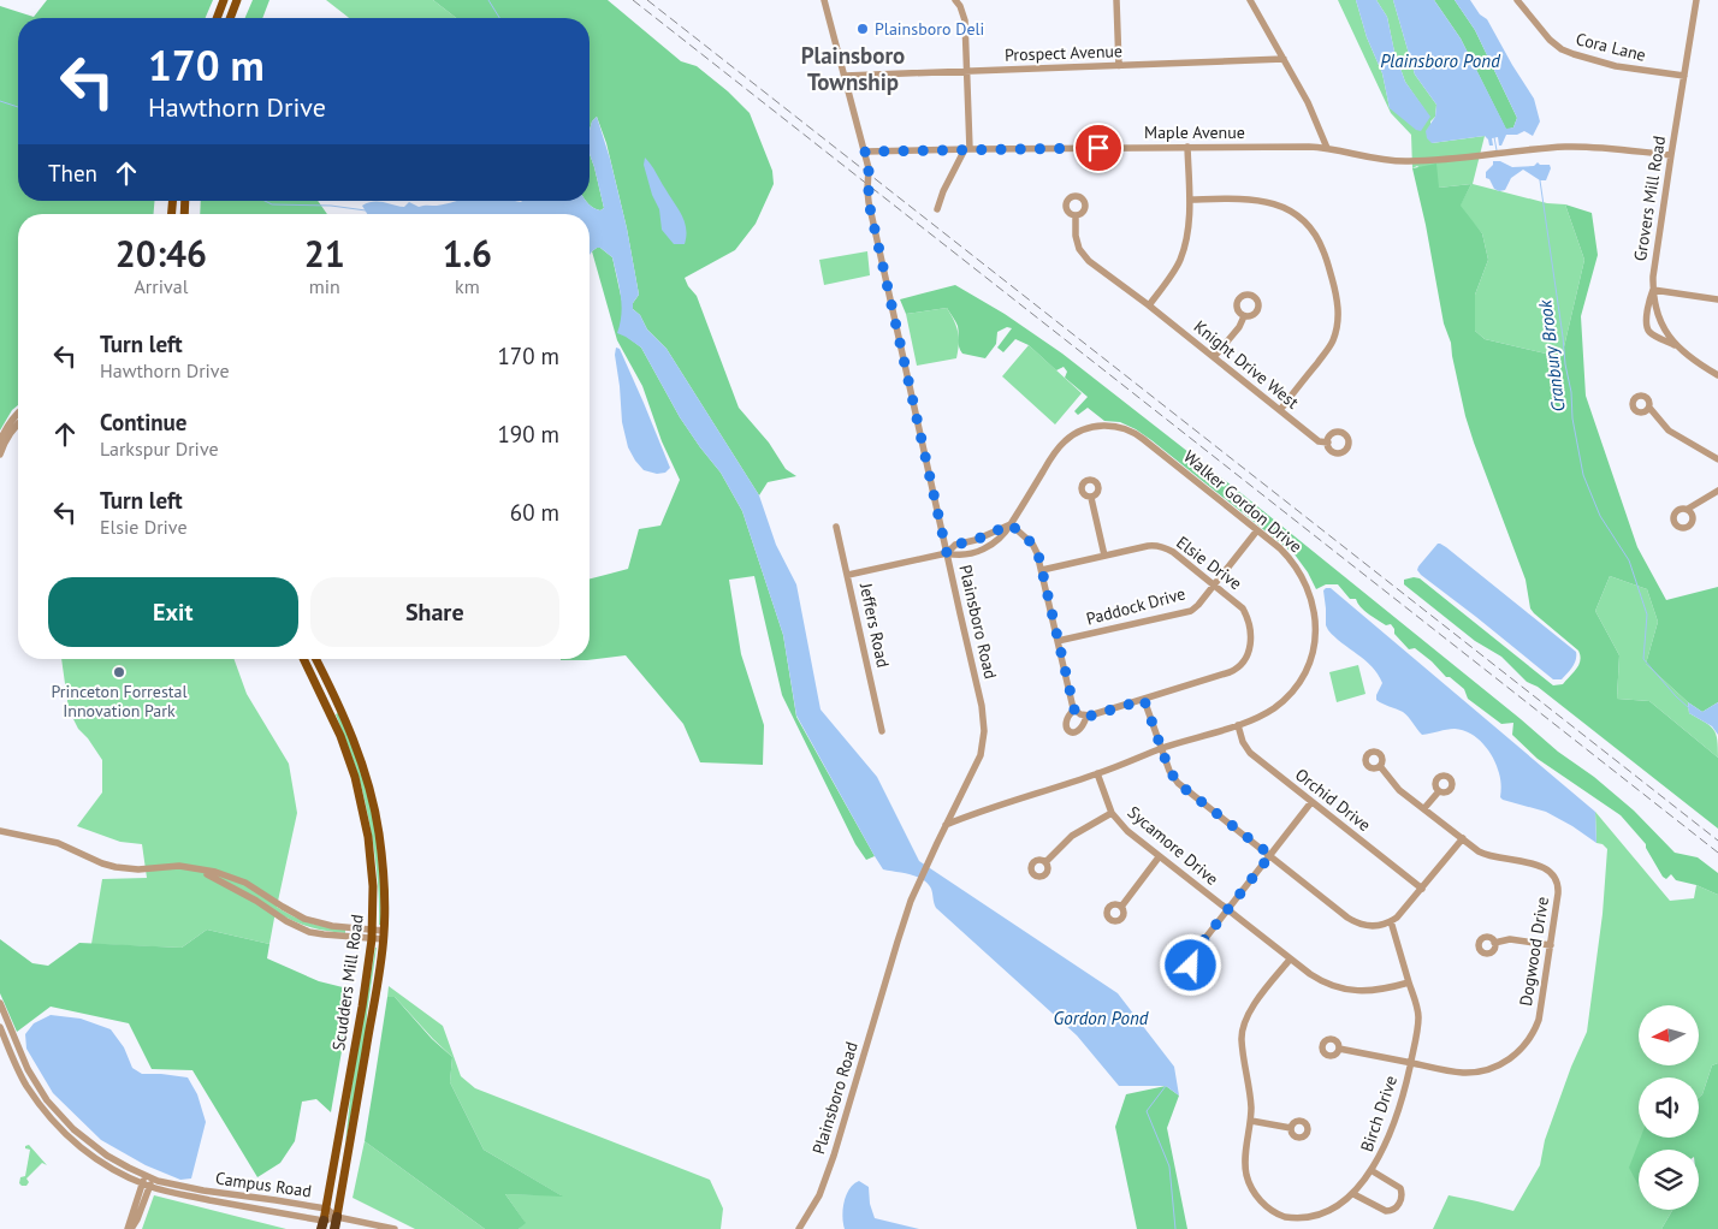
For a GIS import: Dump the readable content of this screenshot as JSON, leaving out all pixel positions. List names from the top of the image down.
{
  "streets": {
    "main road": ["Scudders Mill Road"],
    "street": [
      "Cora Lane",
      "Prospect Avenue",
      "Maple Avenue",
      "Grovers Mill Road",
      "Knight Drive West",
      "Walker Gordon Drive",
      "Elsie Drive",
      "Paddock Drive",
      "Plainsboro Road",
      "Jeffers Road",
      "Orchid Drive",
      "Sycamore Drive",
      "Dogwood Drive",
      "Birch Drive",
      "Campus Road"
    ]
  },
  "crossings": [
    ["Cora Lane", "Grovers Mill Road"],
    ["Prospect Avenue", "Plainsboro Road"],
    ["Maple Avenue", "Grovers Mill Road"],
    ["Maple Avenue", "Plainsboro Road"],
    ["Walker Gordon Drive", "Elsie Drive"],
    ["Walker Gordon Drive", "Paddock Drive"],
    ["Walker Gordon Drive", "Plainsboro Road"],
    ["Walker Gordon Drive", "Orchid Drive"],
    ["Walker Gordon Drive", "Sycamore Drive"],
    ["Elsie Drive", "Paddock Drive"],
    ["Sycamore Drive", "Birch Drive"],
    ["Dogwood Drive", "Birch Drive"],
    ["Scudders Mill Road", "Campus Road"]
  ],
  "districts": ["Plainsboro Township"],
  "water": ["Plainsboro Pond", "Cranbury Brook", "Gordon Pond"],
  "places": ["Plainsboro Deli", "Princeton Forrestal Innovation Park"],
  "north": "left",
  "page": {
    "turn": ["170 m", "Hawthorn Drive"],
    "then": "Then",
    "eta": [
      "20:46",
      "Arrival",
      "21",
      "min",
      "1.6",
      "km"
    ],
    "list": [
      {
        "name": "Turn left",
        "note": "Hawthorn Drive",
        "value": "170 m"
      },
      {
        "name": "Continue",
        "note": "Larkspur Drive",
        "value": "190 m"
      },
      {
        "name": "Turn left",
        "note": "Elsie Drive",
        "value": "60 m"
      }
    ],
    "buttons": ["Exit", "Share"]
  }
}
